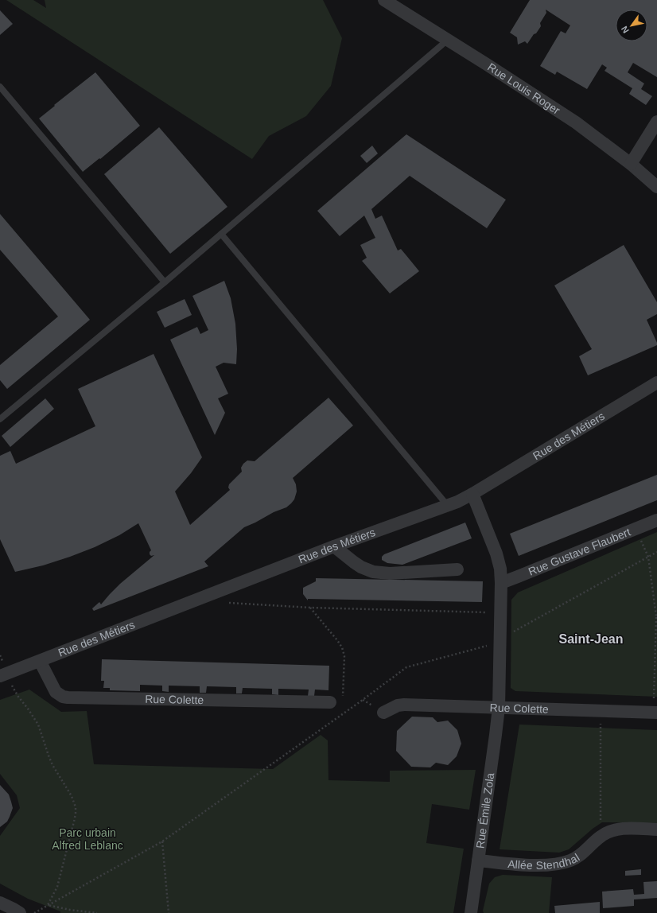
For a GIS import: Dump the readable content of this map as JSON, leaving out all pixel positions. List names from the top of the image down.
{
  "streets": {
    "street": [
      "Rue Louis Roger",
      "Rue des Métiers",
      "Rue Gustave Flaubert",
      "Rue Colette",
      "Rue Émile Zola",
      "Allée Stendhal"
    ]
  },
  "crossings": [
    ["Rue des Métiers", "Rue Colette"],
    ["Rue des Métiers", "Rue Émile Zola"],
    ["Rue Gustave Flaubert", "Rue Émile Zola"],
    ["Rue Colette", "Rue Émile Zola"],
    ["Rue Émile Zola", "Allée Stendhal"]
  ],
  "districts": ["Saint-Jean"],
  "parks": ["Parc urbain Alfred Leblanc"],
  "north": "bottom left"
}
